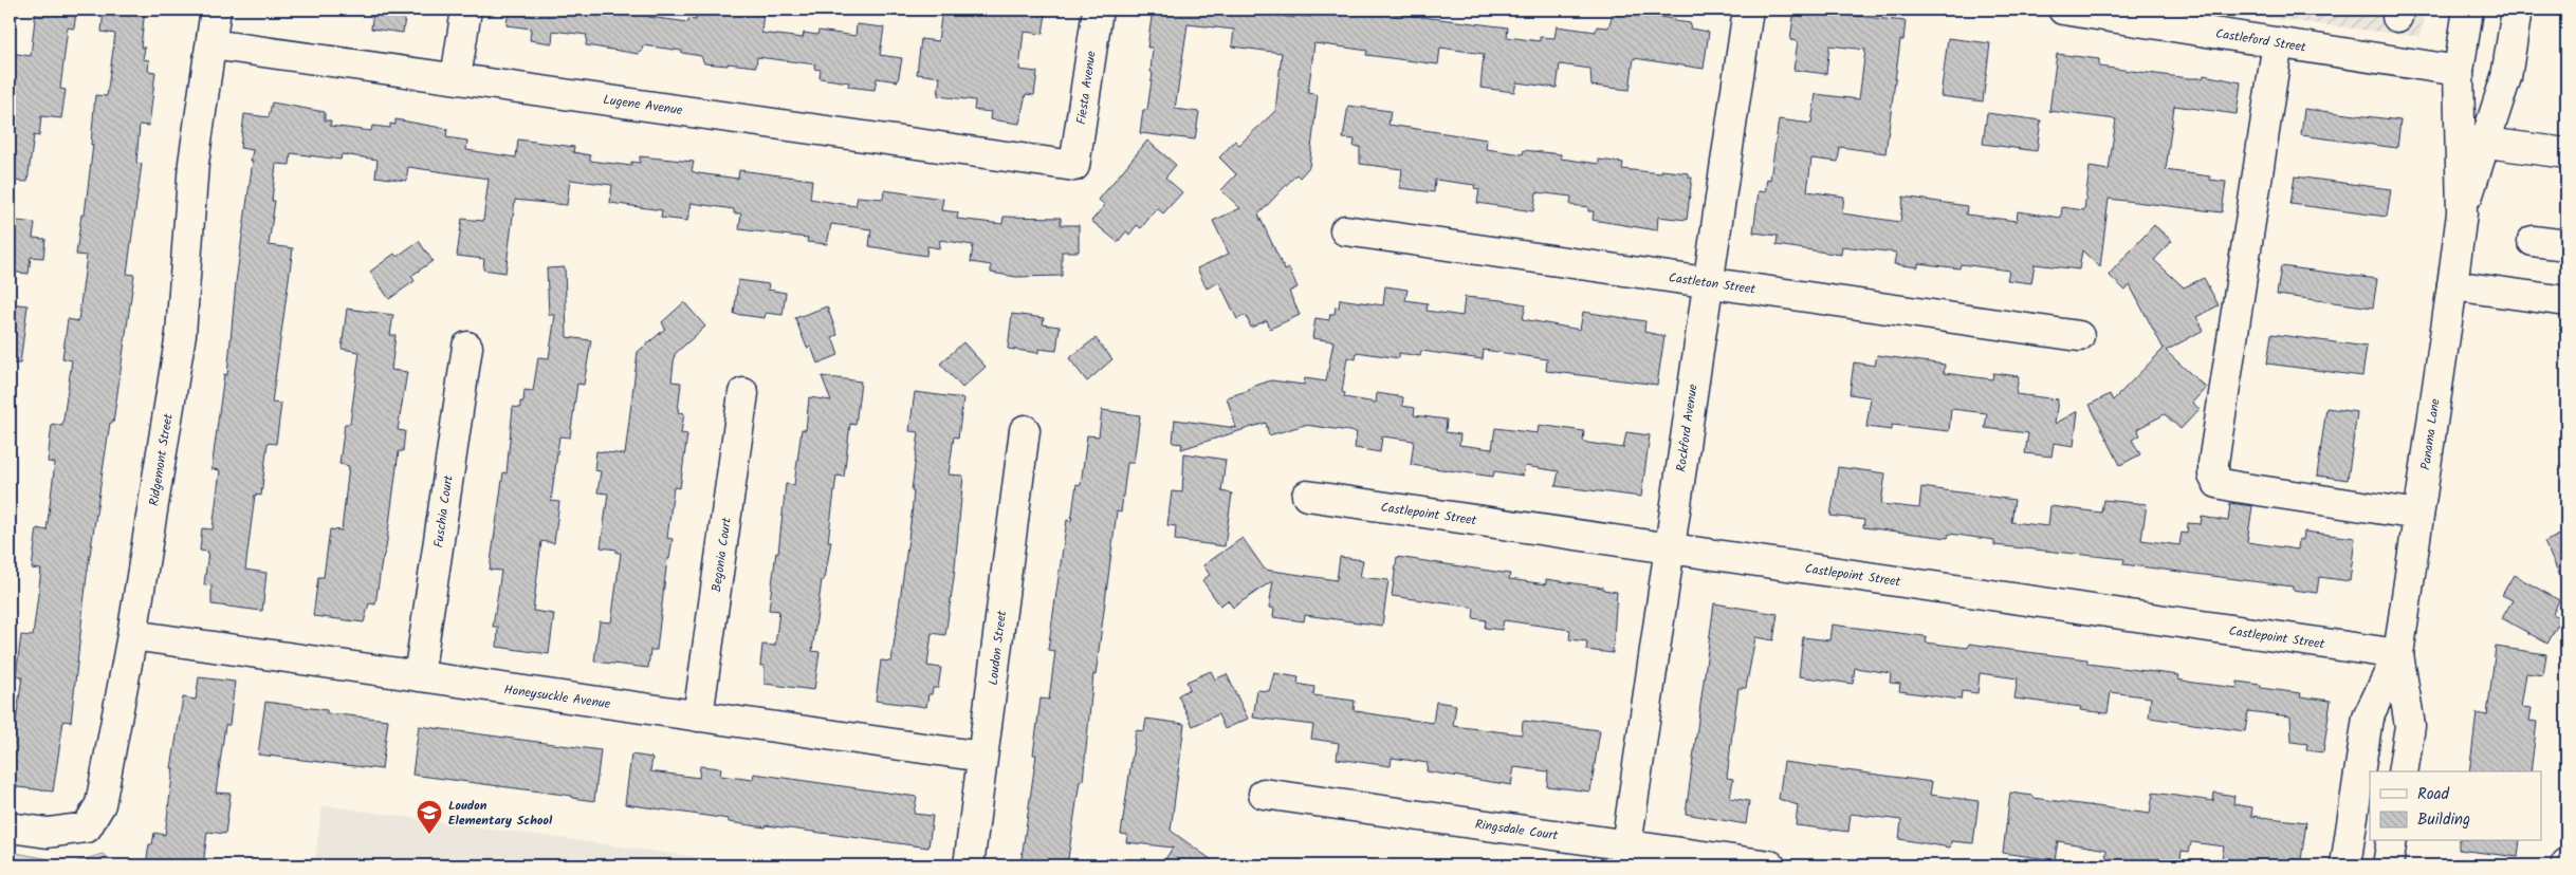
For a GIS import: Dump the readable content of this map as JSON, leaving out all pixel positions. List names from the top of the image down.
{
  "streets": {
    "street": [
      "Castleford Street",
      "Fiesta Avenue",
      "Lugene Avenue",
      "Castleton Street",
      "Rockford Avenue",
      "Panama Lane",
      "Ridgemont Street",
      "Fuschia Court",
      "Castlepoint Street",
      "Begonia Court",
      "Loudon Street",
      "Honeysuckle Avenue",
      "Ringsdale Court"
    ]
  },
  "crossings": [
    ["Castleford Street", "Panama Lane"],
    ["Fiesta Avenue", "Lugene Avenue"],
    ["Lugene Avenue", "Ridgemont Street"],
    ["Castleton Street", "Rockford Avenue"],
    ["Rockford Avenue", "Castlepoint Street"],
    ["Rockford Avenue", "Ringsdale Court"],
    ["Panama Lane", "Castlepoint Street"],
    ["Ridgemont Street", "Honeysuckle Avenue"],
    ["Fuschia Court", "Honeysuckle Avenue"],
    ["Begonia Court", "Honeysuckle Avenue"],
    ["Loudon Street", "Honeysuckle Avenue"]
  ],
  "places": {
    "school or university": ["Loudon Elementary School"]
  },
  "legend": ["Road", "Building"]
}
